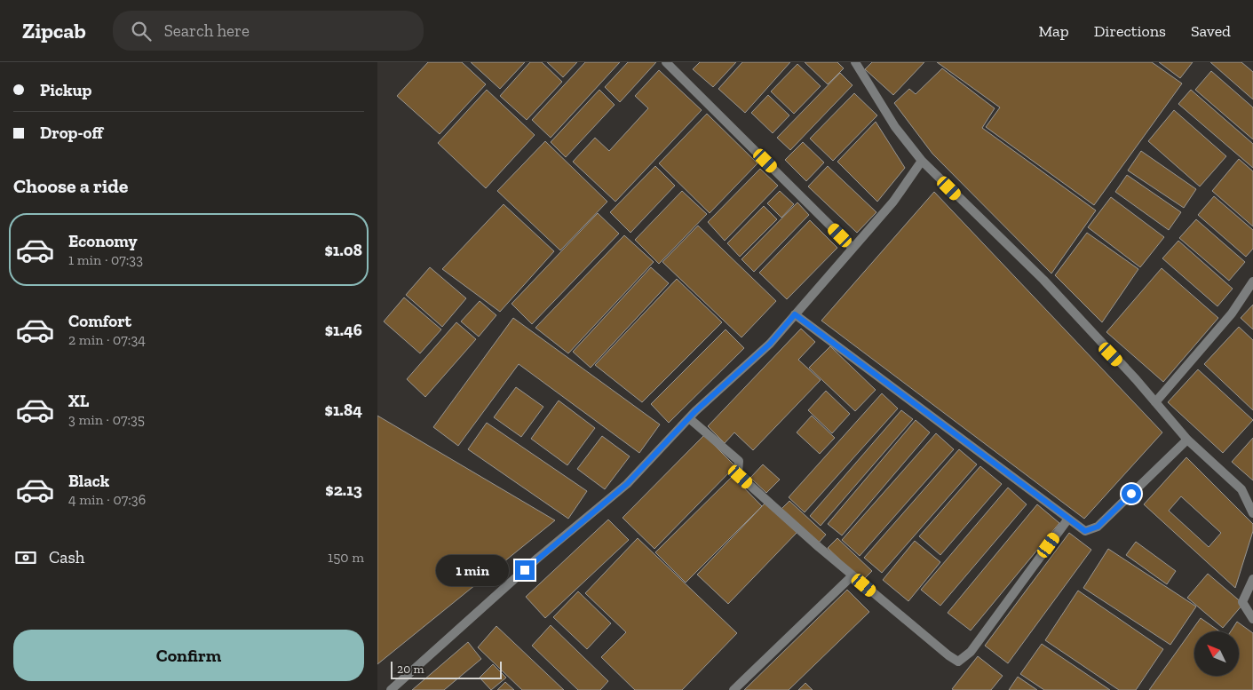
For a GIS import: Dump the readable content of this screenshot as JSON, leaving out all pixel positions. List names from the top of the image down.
{
  "scale_bar": "20 m",
  "north": "top left",
  "page": {
    "header": "Zipcab",
    "search": "Search here",
    "nav": ["Map", "Directions", "Saved"],
    "banner": ["Pickup", "Drop-off"],
    "heading": "Choose a ride",
    "list": [
      {
        "name": "Economy",
        "note": "1 min · 07:33",
        "value": "$1.08"
      },
      {
        "name": "Comfort",
        "note": "2 min · 07:34",
        "value": "$1.46"
      },
      {
        "name": "XL",
        "note": "3 min · 07:35",
        "value": "$1.84"
      },
      {
        "name": "Black",
        "note": "4 min · 07:36",
        "value": "$2.13"
      }
    ],
    "pay": ["Cash", "150 m"],
    "bubble": "1 min",
    "buttons": "Confirm",
    "scale": "20 m"
  }
}
